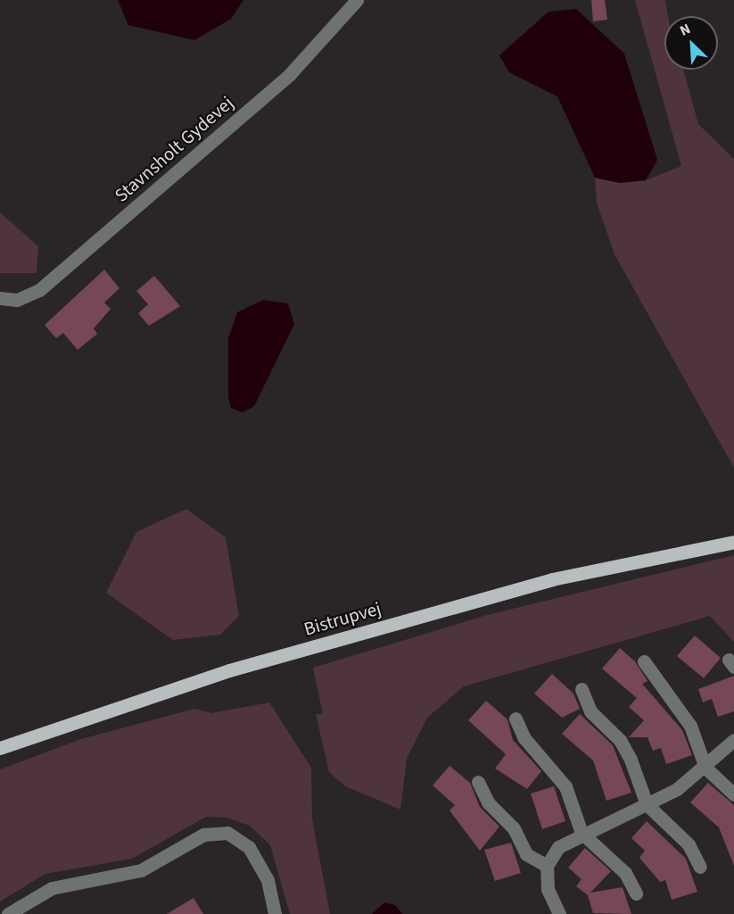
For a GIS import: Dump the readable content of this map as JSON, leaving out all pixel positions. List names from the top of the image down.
{
  "streets": {
    "main road": ["Bistrupvej"],
    "street": ["Stavnsholt Gydevej"]
  },
  "north": "top left"
}
